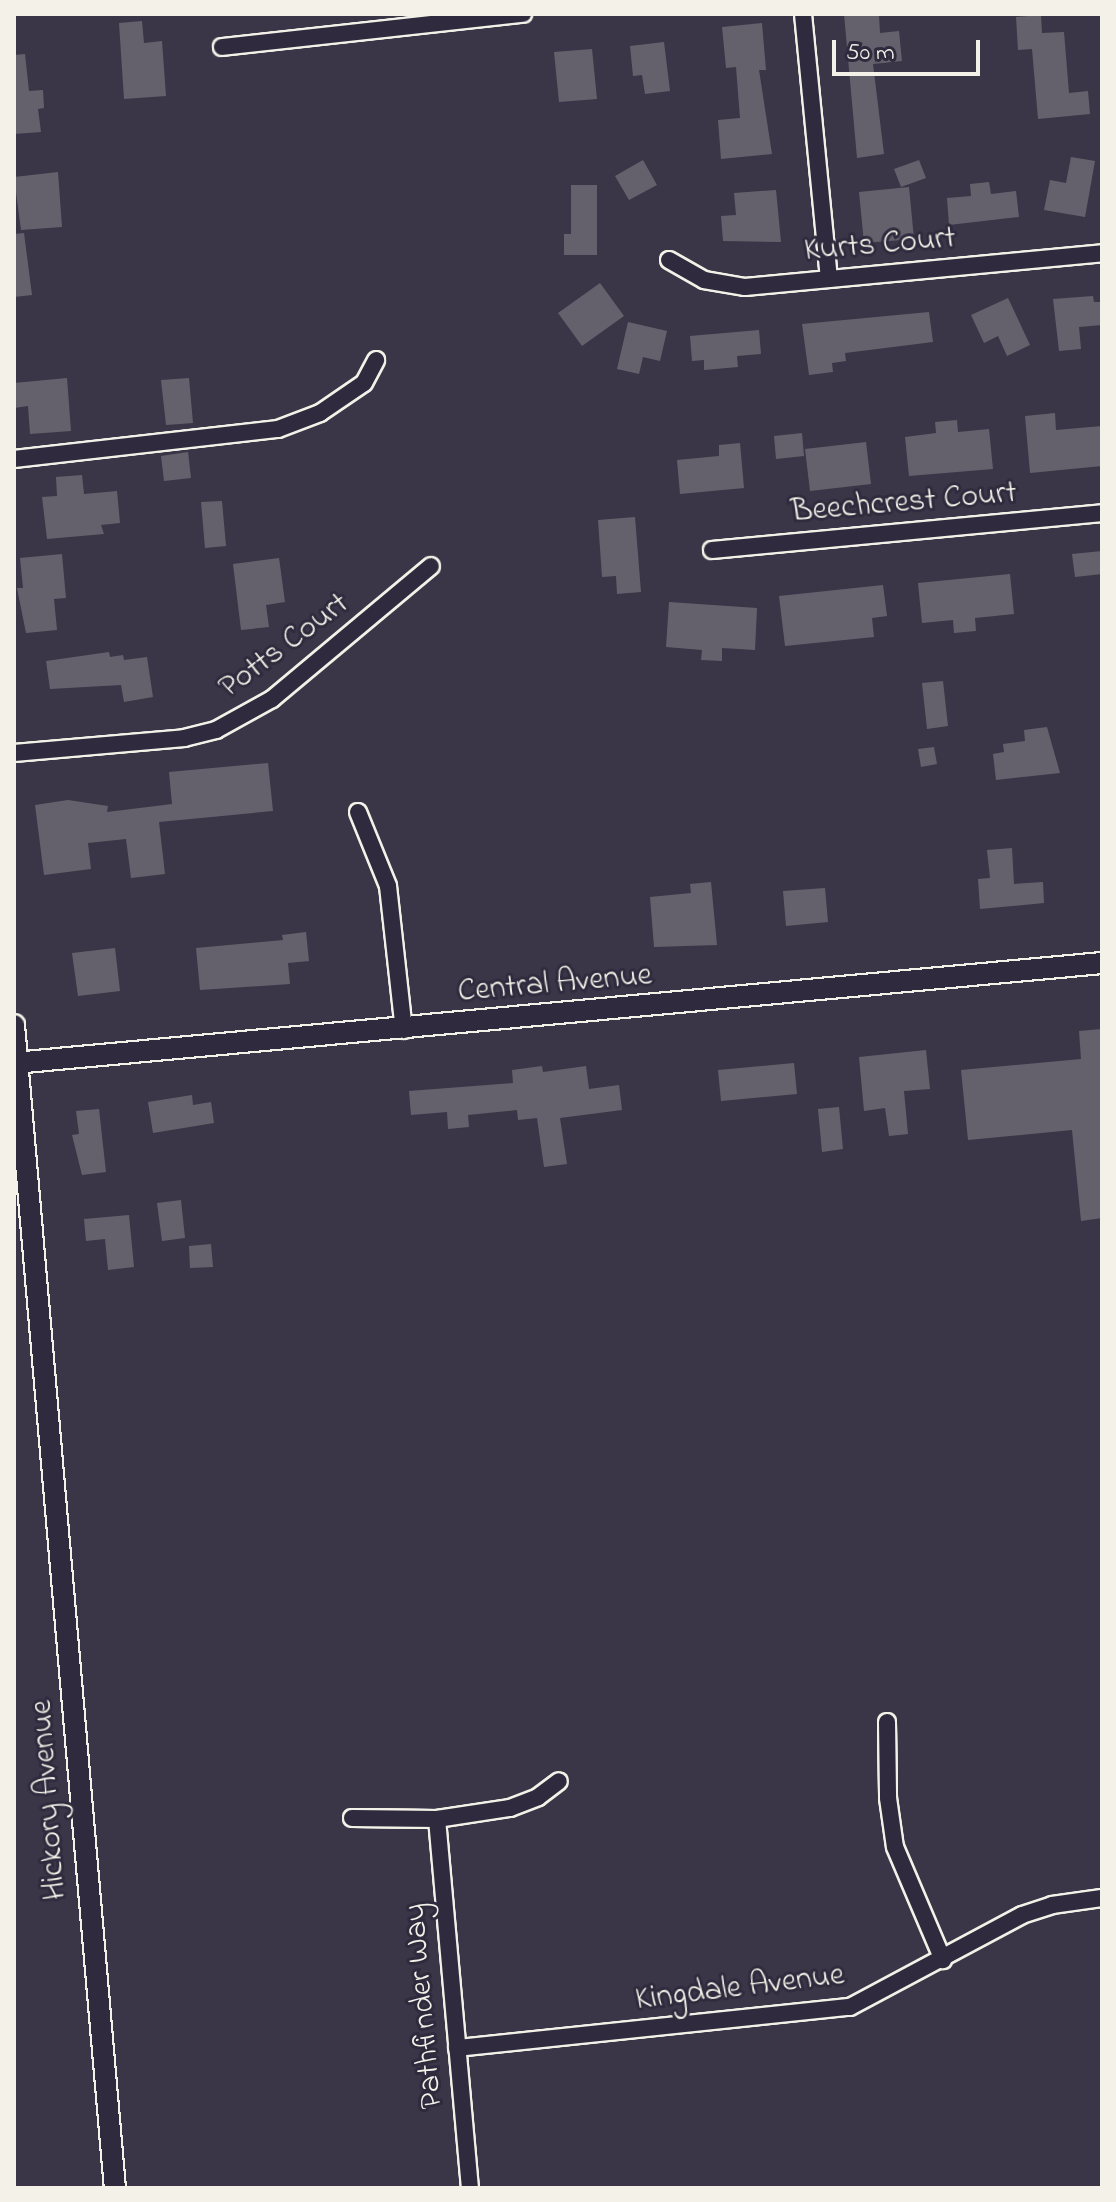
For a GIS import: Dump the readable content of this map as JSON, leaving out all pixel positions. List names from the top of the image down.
{
  "streets": {
    "street": [
      "Kurts Court",
      "Beechcrest Court",
      "Potts Court",
      "Central Avenue",
      "Hickory Avenue",
      "Kingdale Avenue",
      "Pathfinder Way"
    ]
  },
  "crossings": [
    ["Central Avenue", "Hickory Avenue"],
    ["Kingdale Avenue", "Pathfinder Way"]
  ],
  "scale_bar": "50 m"
}
